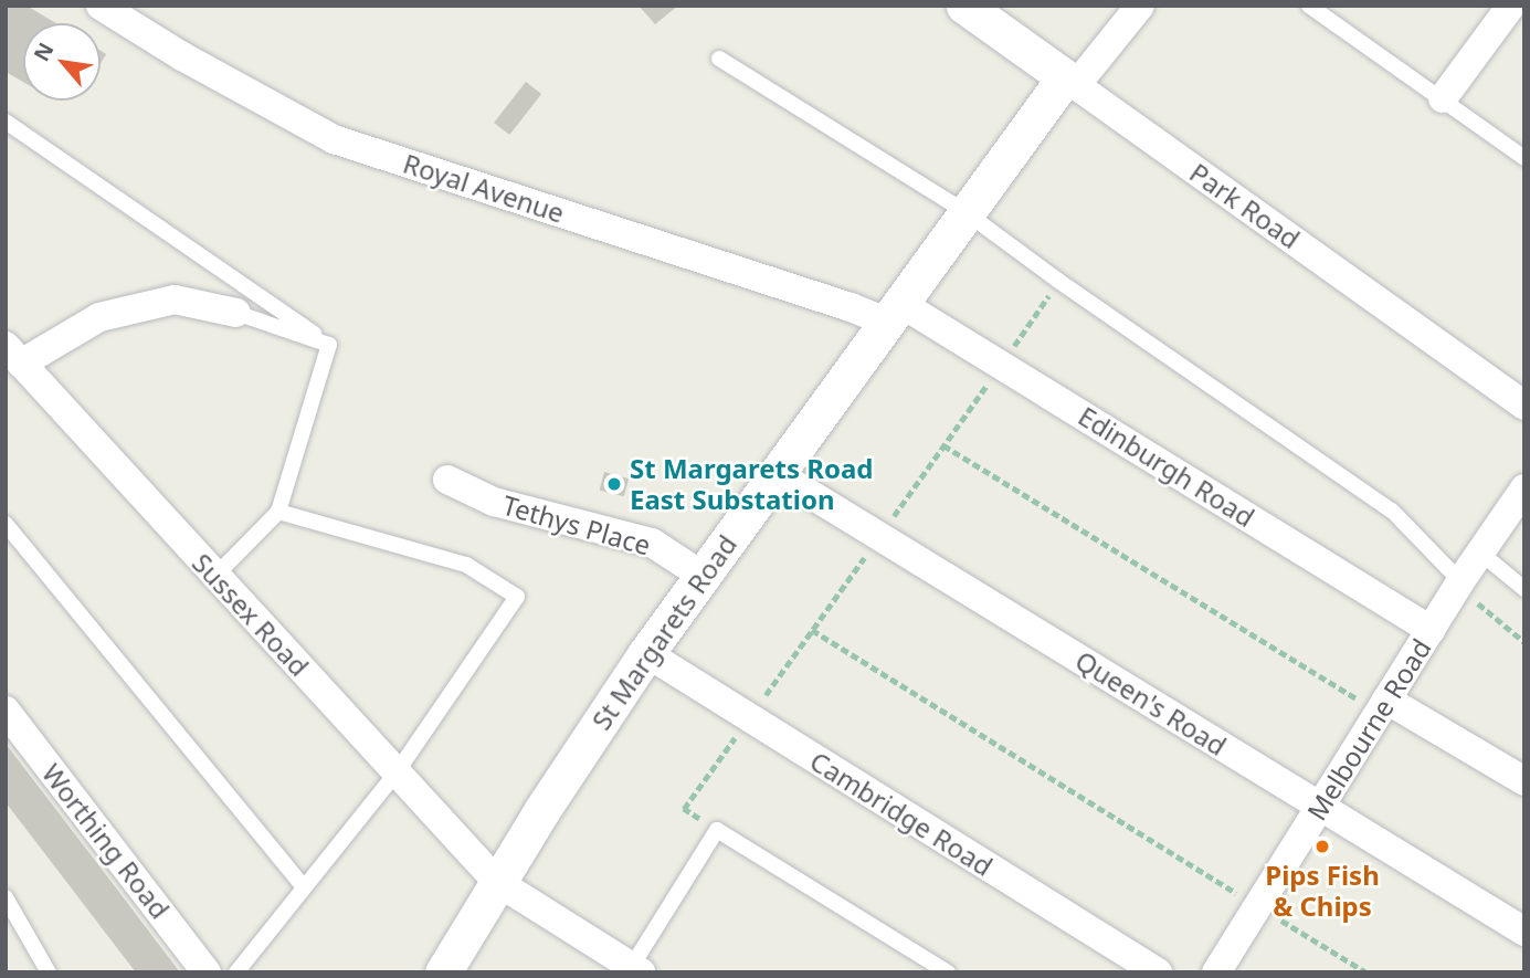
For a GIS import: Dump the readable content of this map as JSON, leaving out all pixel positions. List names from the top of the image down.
{
  "streets": {
    "street": [
      "Royal Avenue",
      "Park Road",
      "Edinburgh Road",
      "Tethys Place",
      "Sussex Road",
      "St Margarets Road",
      "Queen's Road",
      "Melbourne Road",
      "Cambridge Road",
      "Worthing Road"
    ]
  },
  "crossings": [
    ["Royal Avenue", "Edinburgh Road"],
    ["Royal Avenue", "St Margarets Road"],
    ["Park Road", "St Margarets Road"],
    ["Edinburgh Road", "St Margarets Road"],
    ["Edinburgh Road", "Melbourne Road"],
    ["Tethys Place", "St Margarets Road"],
    ["Sussex Road", "St Margarets Road"],
    ["St Margarets Road", "Queen's Road"],
    ["St Margarets Road", "Cambridge Road"],
    ["Queen's Road", "Melbourne Road"]
  ],
  "places": ["St Margarets Road East Substation", "Pips Fish & Chips"],
  "north": "top left"
}
